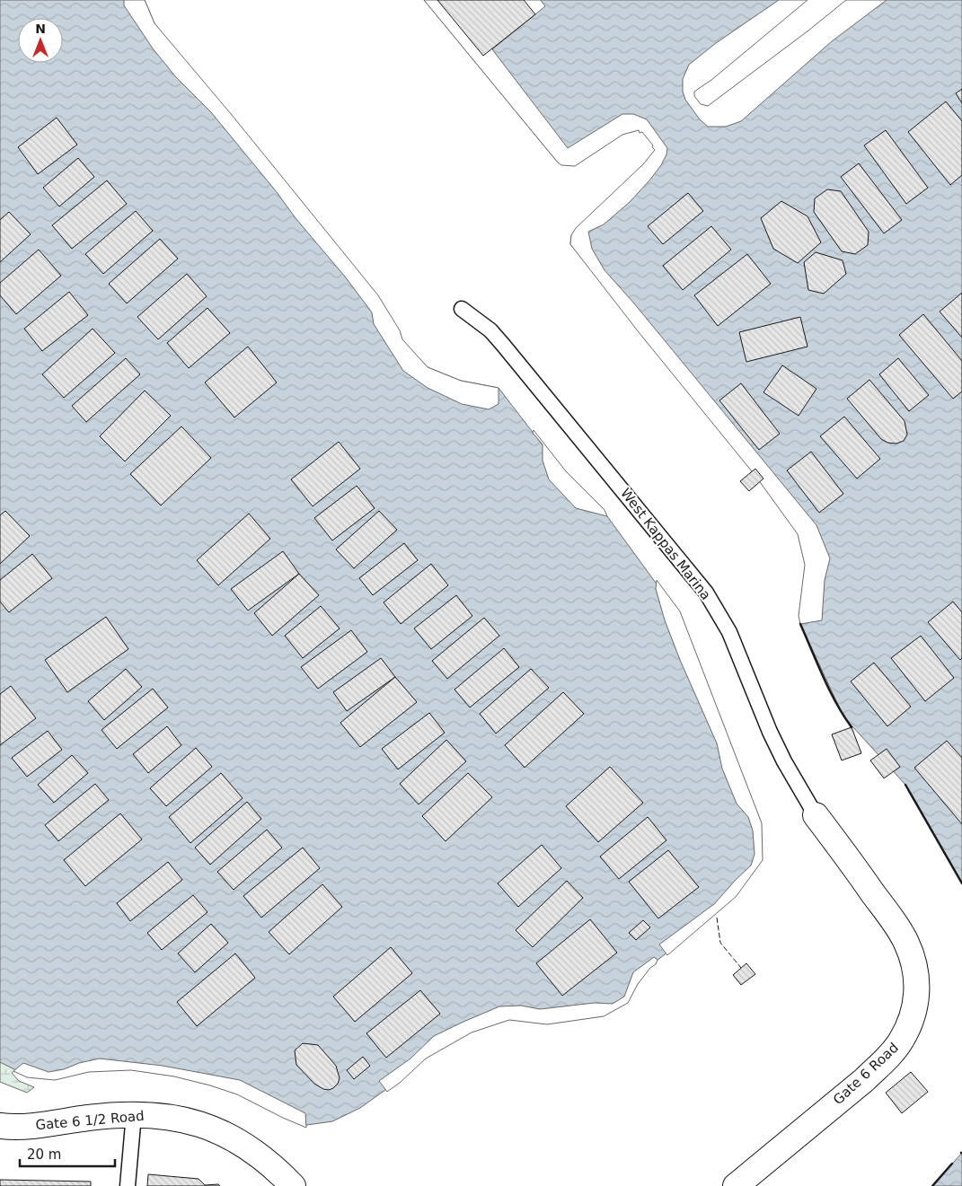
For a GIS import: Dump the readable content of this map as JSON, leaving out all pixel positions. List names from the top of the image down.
{
  "streets": {
    "street": ["Gate 6 Road", "Gate 6 1/2 Road"],
    "lane": ["West Kappas Marina"]
  },
  "crossings": [
    ["West Kappas Marina", "Gate 6 Road"]
  ],
  "scale_bar": "20 m",
  "north": "top"
}
